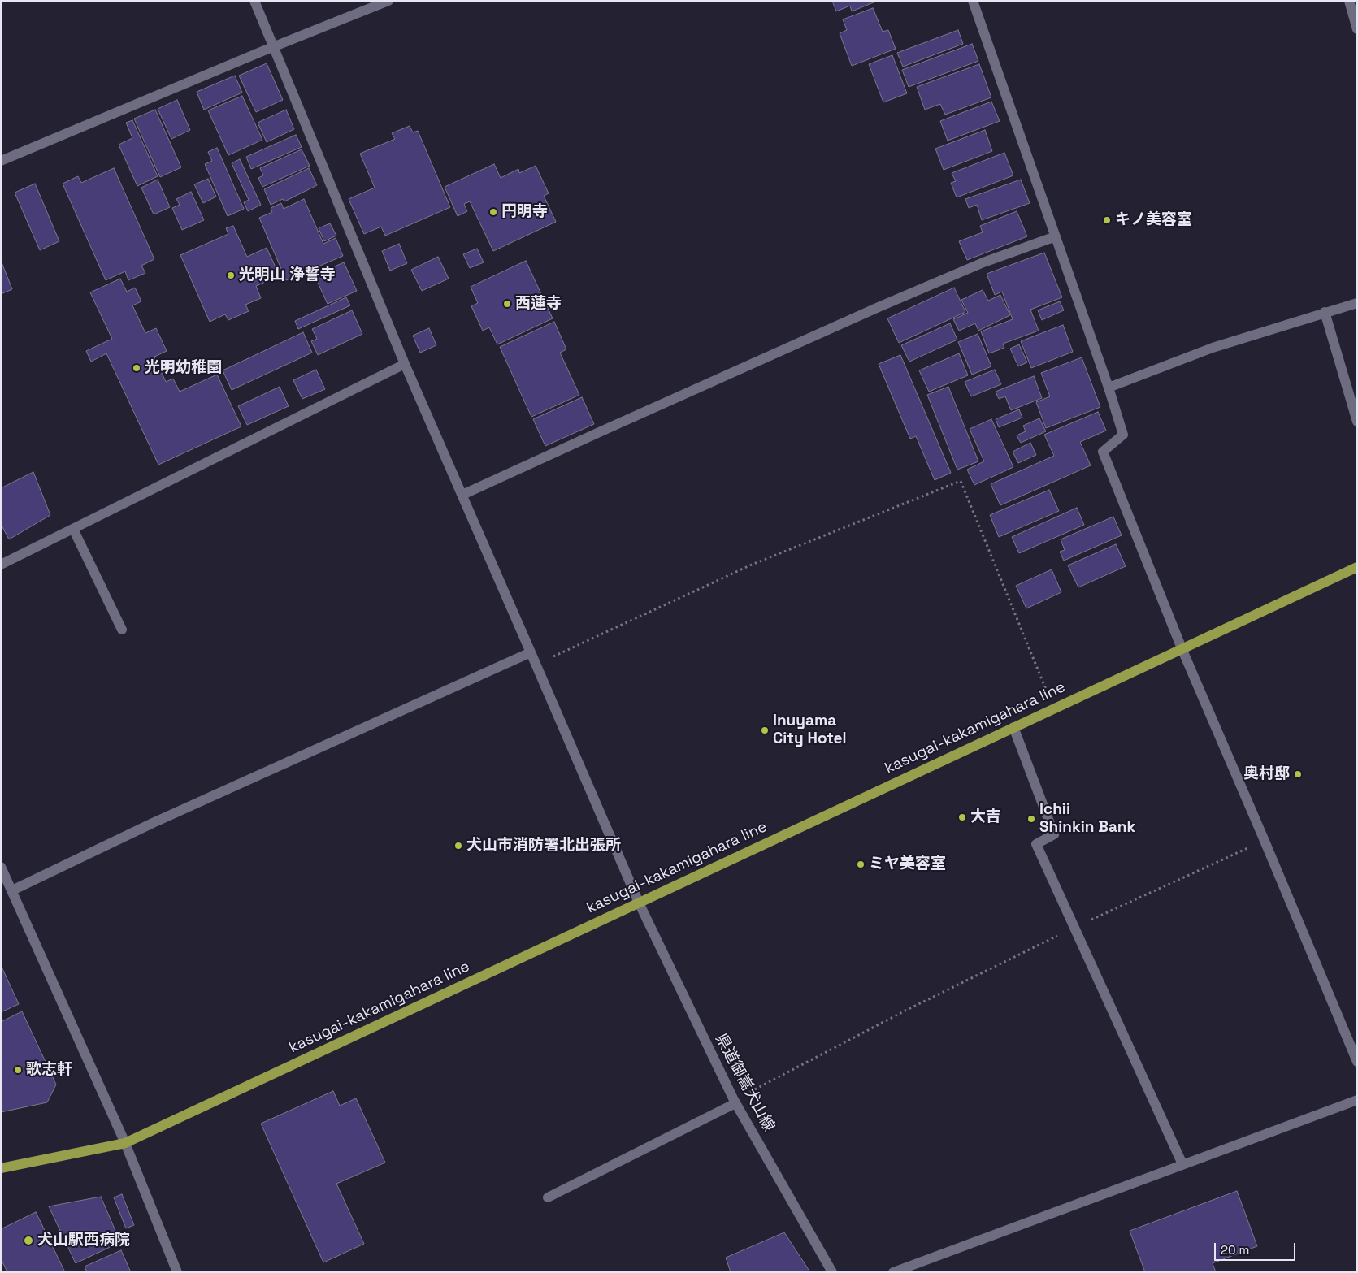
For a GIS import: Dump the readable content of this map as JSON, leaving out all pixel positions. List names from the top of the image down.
{
  "streets": {
    "main road": ["kasugai-kakamigahara line"],
    "street": ["県道御嵩犬山線"]
  },
  "crossings": [
    ["kasugai-kakamigahara line", "県道御嵩犬山線"]
  ],
  "places": [
    "円明寺",
    "キノ美容室",
    "光明山 浄誓寺",
    "西蓮寺",
    "光明幼稚園",
    "Inuyama City Hotel",
    "奥村邸",
    "大吉",
    "Ichii Shinkin Bank",
    "犬山市消防署北出張所",
    "ミヤ美容室",
    "歌志軒",
    "犬山駅西病院"
  ],
  "scale_bar": "20 m"
}
